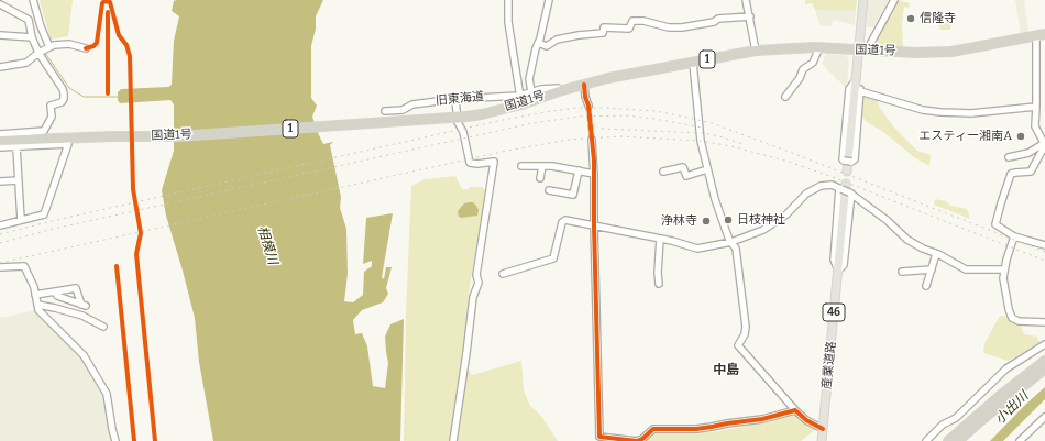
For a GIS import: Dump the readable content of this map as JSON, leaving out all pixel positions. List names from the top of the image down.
{
  "streets": {
    "highway": ["国道1号", "1"],
    "main road": ["46", "産業道路"],
    "street": ["旧東海道"]
  },
  "crossings": [
    ["国道1号", "旧東海道"]
  ],
  "districts": ["中島"],
  "water": ["相模川", "小出川"],
  "places": [
    "信隆寺",
    "エスティー湘南A",
    "日枝神社",
    "浄林寺"
  ]
}
